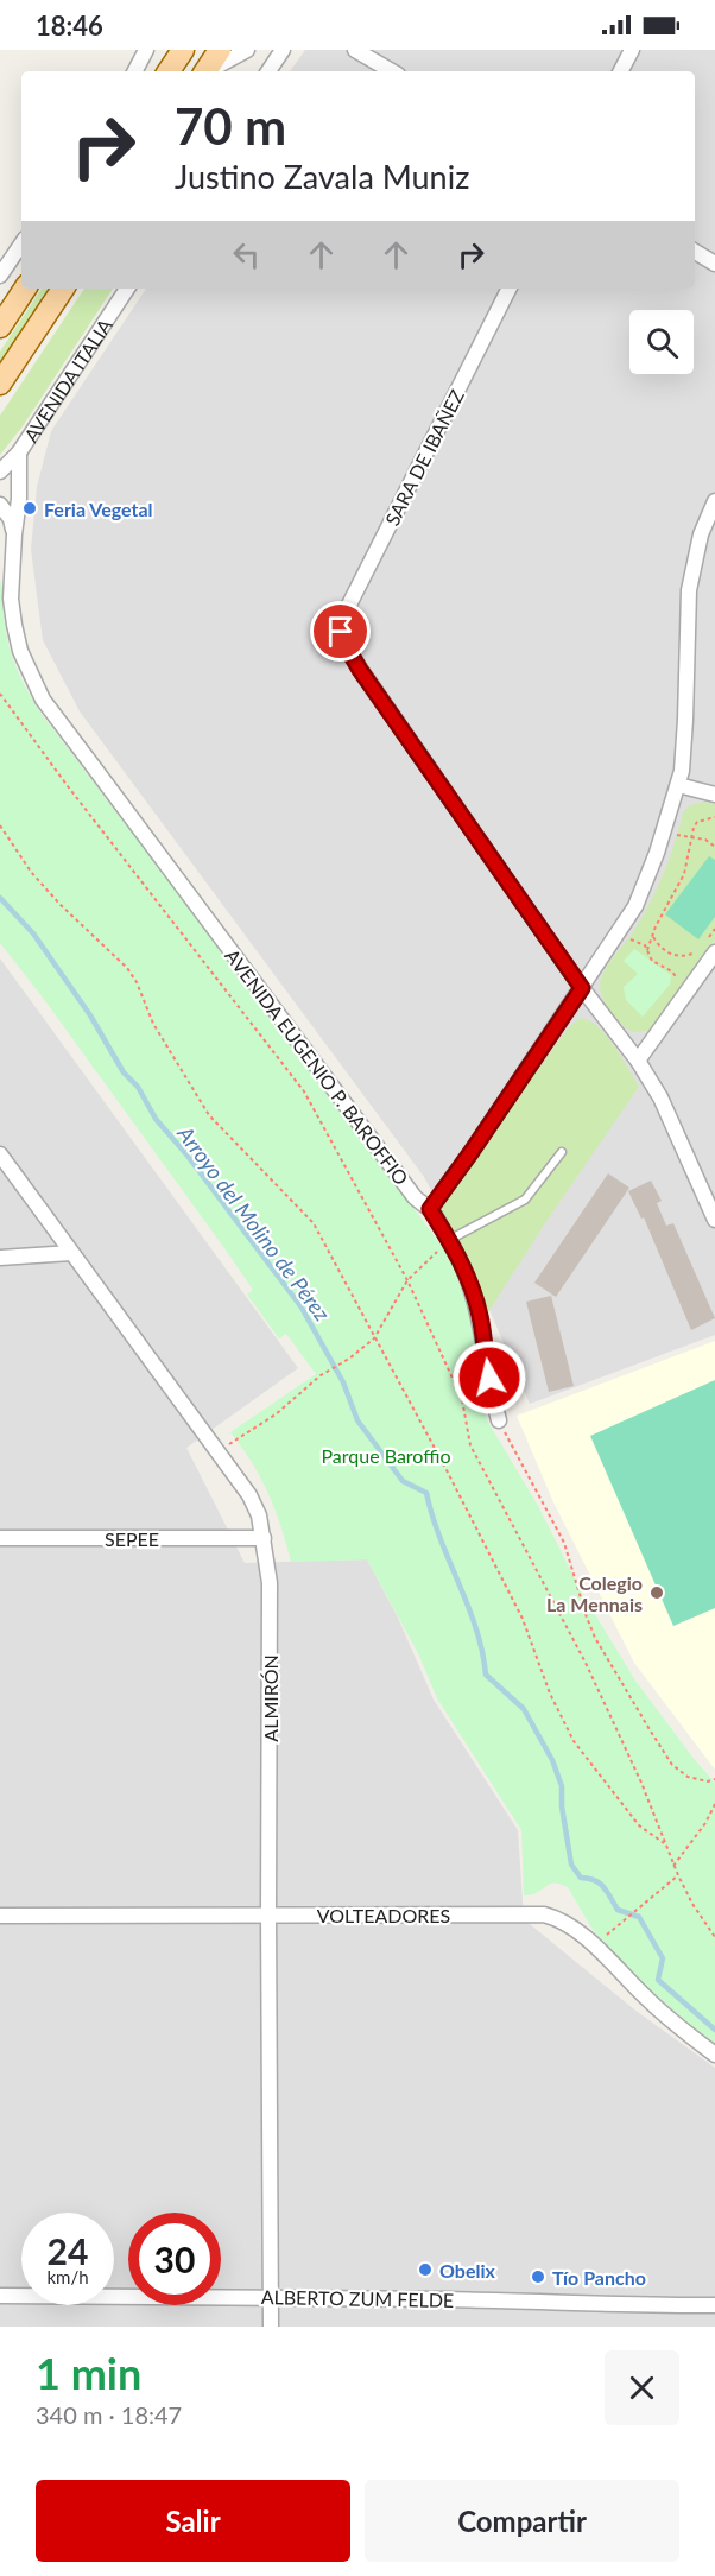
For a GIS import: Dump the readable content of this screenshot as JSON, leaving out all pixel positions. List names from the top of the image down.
{
  "streets": {
    "street": [
      "AVENIDA ITALIA",
      "SARA DE IBAÑEZ",
      "AVENIDA EUGENIO P. BAROFFIO",
      "SEPEE",
      "ALMIRÓN",
      "VOLTEADORES",
      "ALBERTO ZUM FELDE"
    ]
  },
  "crossings": [
    ["AVENIDA ITALIA", "AVENIDA EUGENIO P. BAROFFIO"],
    ["SEPEE", "ALMIRÓN"],
    ["ALMIRÓN", "VOLTEADORES"],
    ["ALMIRÓN", "ALBERTO ZUM FELDE"]
  ],
  "water": ["Arroyo del Molino de Pérez"],
  "parks": ["Parque Baroffio"],
  "places": [
    "Feria Vegetal",
    "Colegio La Mennais",
    "Obelix",
    "Tío Pancho"
  ],
  "page": {
    "status": "18:46",
    "turn": ["70 m", "Justino Zavala Muniz"],
    "speed": "24 km/h",
    "limit": "30",
    "heading": ["1 min", "340 m · 18:47"],
    "buttons": ["Salir", "Compartir"]
  }
}
